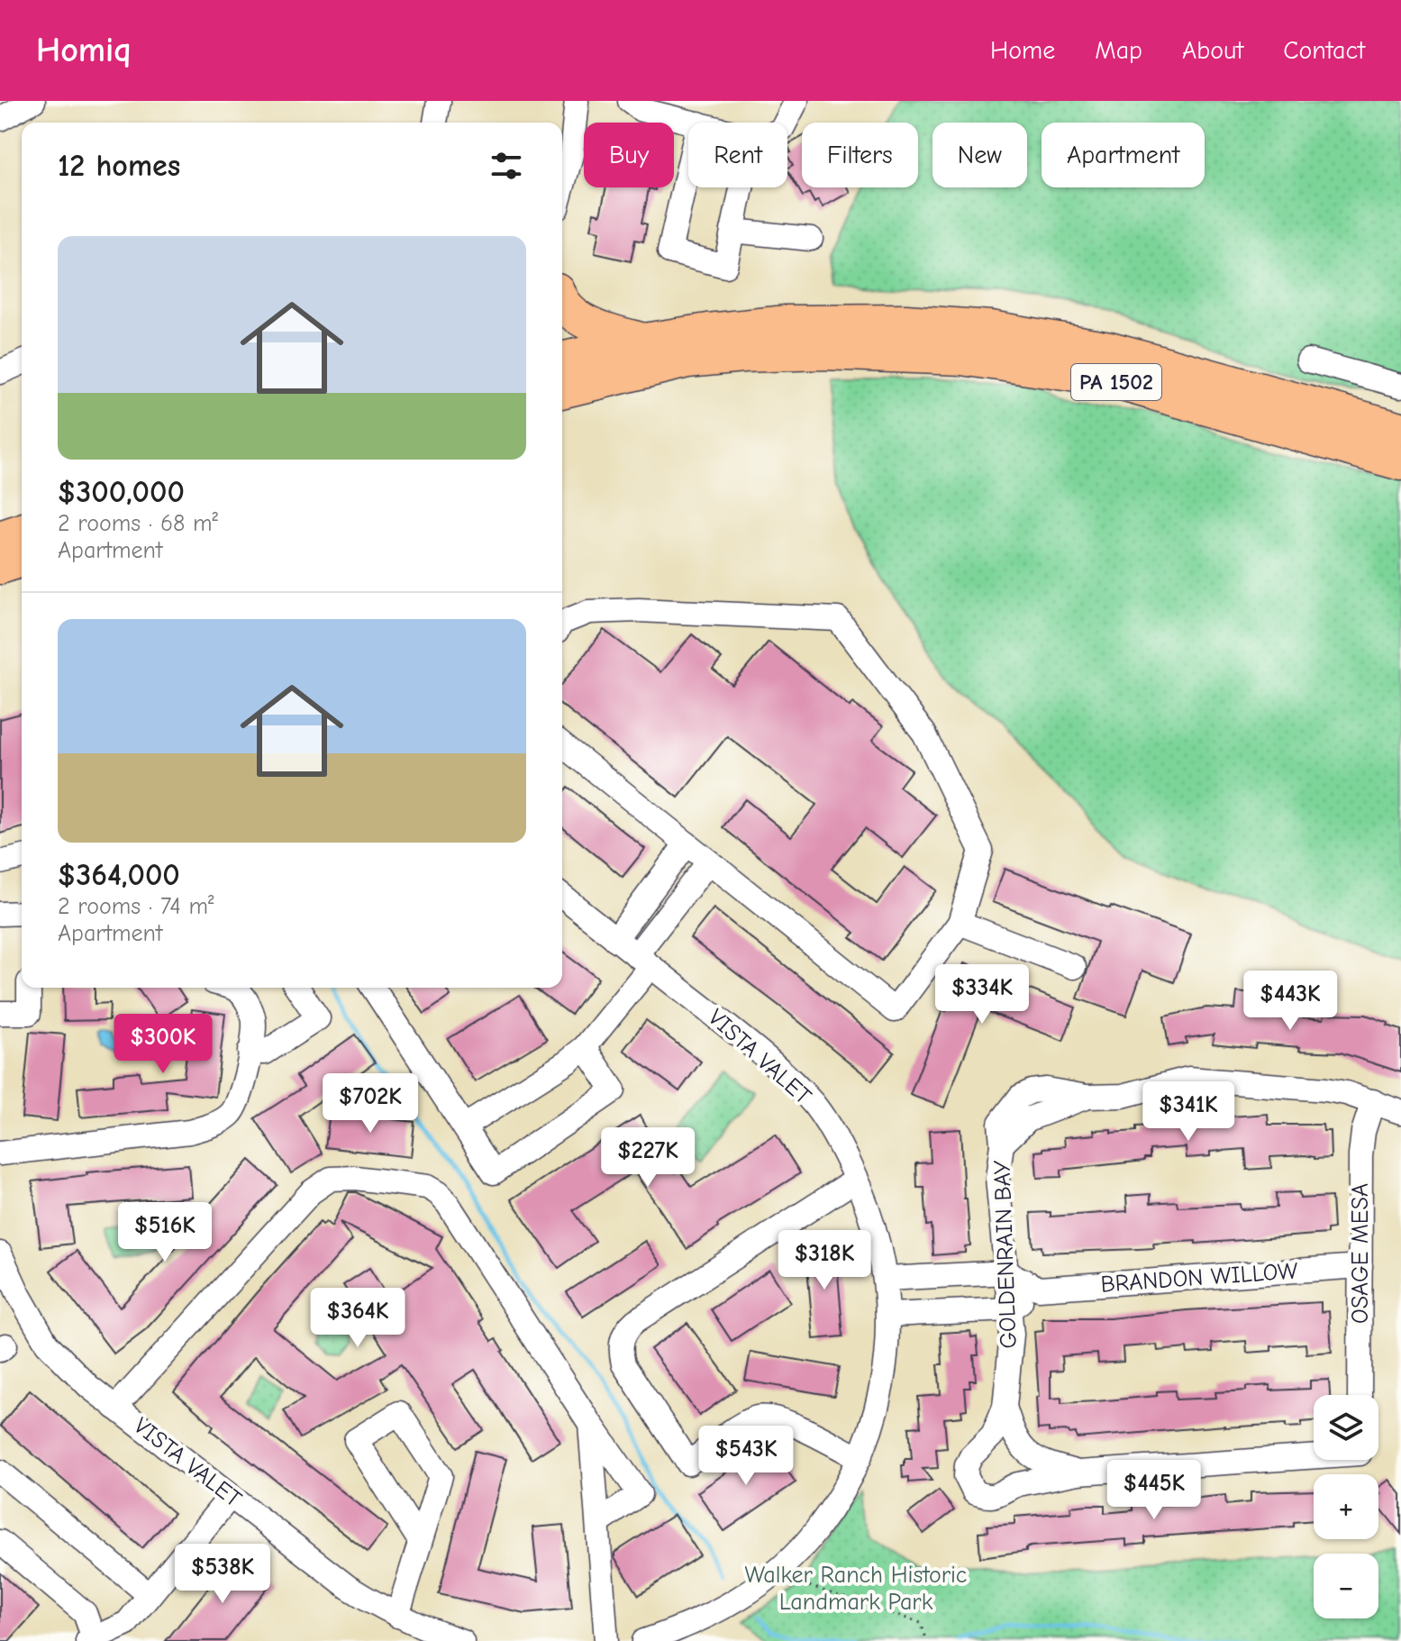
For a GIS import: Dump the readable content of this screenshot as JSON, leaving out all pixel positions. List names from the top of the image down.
{
  "streets": {
    "highway": ["PA 1502"],
    "street": [
      "VISTA VALET",
      "OSAGE MESA",
      "GOLDENRAIN BAY",
      "BRANDON WILLOW"
    ]
  },
  "crossings": [
    ["OSAGE MESA", "GOLDENRAIN BAY"],
    ["OSAGE MESA", "BRANDON WILLOW"]
  ],
  "parks": ["Walker Ranch Historic Landmark Park"],
  "page": {
    "header": "Homiq",
    "nav": [
      "Home",
      "Map",
      "About",
      "Contact"
    ],
    "chip": [
      "Buy",
      "Rent",
      "Filters",
      "New",
      "Apartment"
    ],
    "heading": "12 homes",
    "list": [
      {
        "name": "$300,000",
        "note": "2 rooms · 68 m² · Apartment"
      },
      {
        "name": "$364,000",
        "note": "2 rooms · 74 m² · Apartment"
      }
    ],
    "price": [
      "$334K",
      "$443K",
      "$300K",
      "$702K",
      "$341K",
      "$227K",
      "$516K",
      "$318K",
      "$364K",
      "$543K",
      "$445K",
      "$538K"
    ],
    "map_buttons": ["+", "−"]
  }
}
